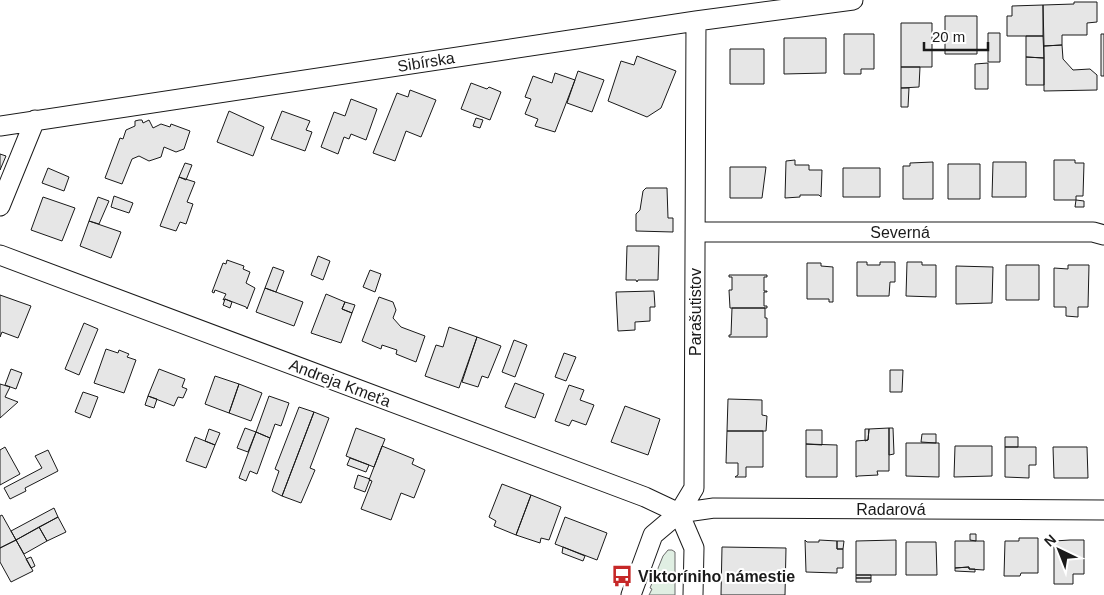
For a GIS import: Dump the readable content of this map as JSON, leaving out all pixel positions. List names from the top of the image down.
{
  "streets": {
    "street": [
      "Sibírska",
      "Severná",
      "Parašutistov",
      "Andreja Kmeťa",
      "Radarová"
    ]
  },
  "crossings": [
    ["Sibírska", "Parašutistov"],
    ["Severná", "Parašutistov"],
    ["Parašutistov", "Andreja Kmeťa"],
    ["Parašutistov", "Radarová"],
    ["Andreja Kmeťa", "Radarová"]
  ],
  "places": {
    "bus stop": ["Viktoríniho námestie"]
  },
  "scale_bar": "20 m",
  "north": "top left"
}
